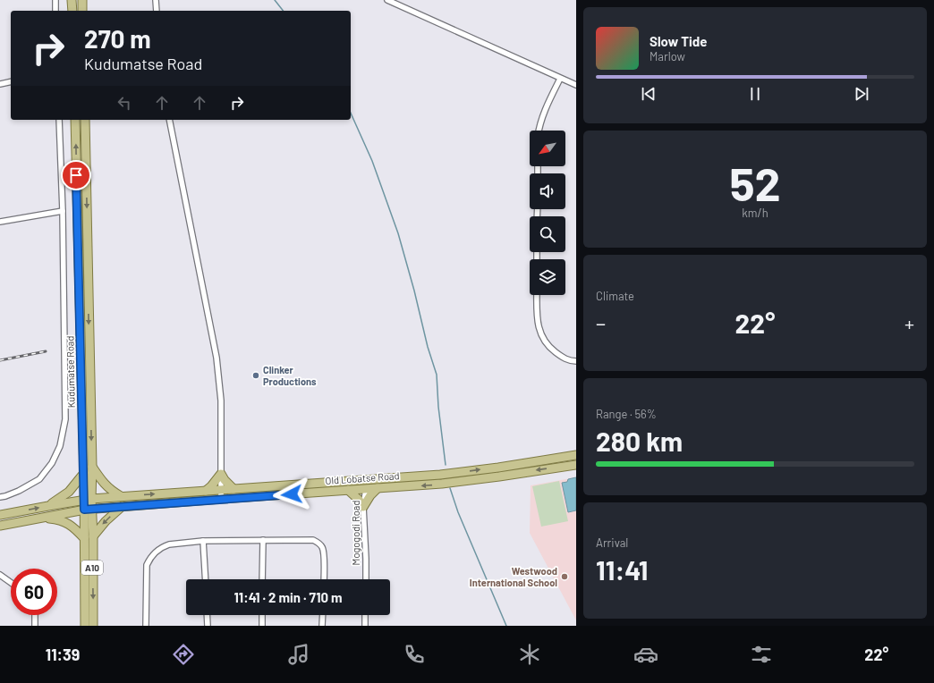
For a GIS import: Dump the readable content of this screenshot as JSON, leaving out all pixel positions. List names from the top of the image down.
{
  "streets": {
    "main road": ["Kudumatse Road", "Old Lobatse Road", "A10"],
    "street": ["Mogogodi Road"]
  },
  "crossings": [
    ["Kudumatse Road", "Old Lobatse Road"],
    ["Old Lobatse Road", "Mogogodi Road"]
  ],
  "places": ["Clinker Productions", "Westwood International School"],
  "north": "bottom left",
  "page": {
    "turn": ["270 m", "Kudumatse Road"],
    "song": ["Slow Tide", "Marlow"],
    "tile": [
      ["52", "km/h"],
      "Climate",
      ["Range · 56%", "280 km"],
      ["Arrival", "11:41"]
    ],
    "heat": ["−", "22°", "+"],
    "limit": "60",
    "trip": "11:41 · 2 min · 710 m",
    "tabs": ["11:39", "22°"]
  }
}
